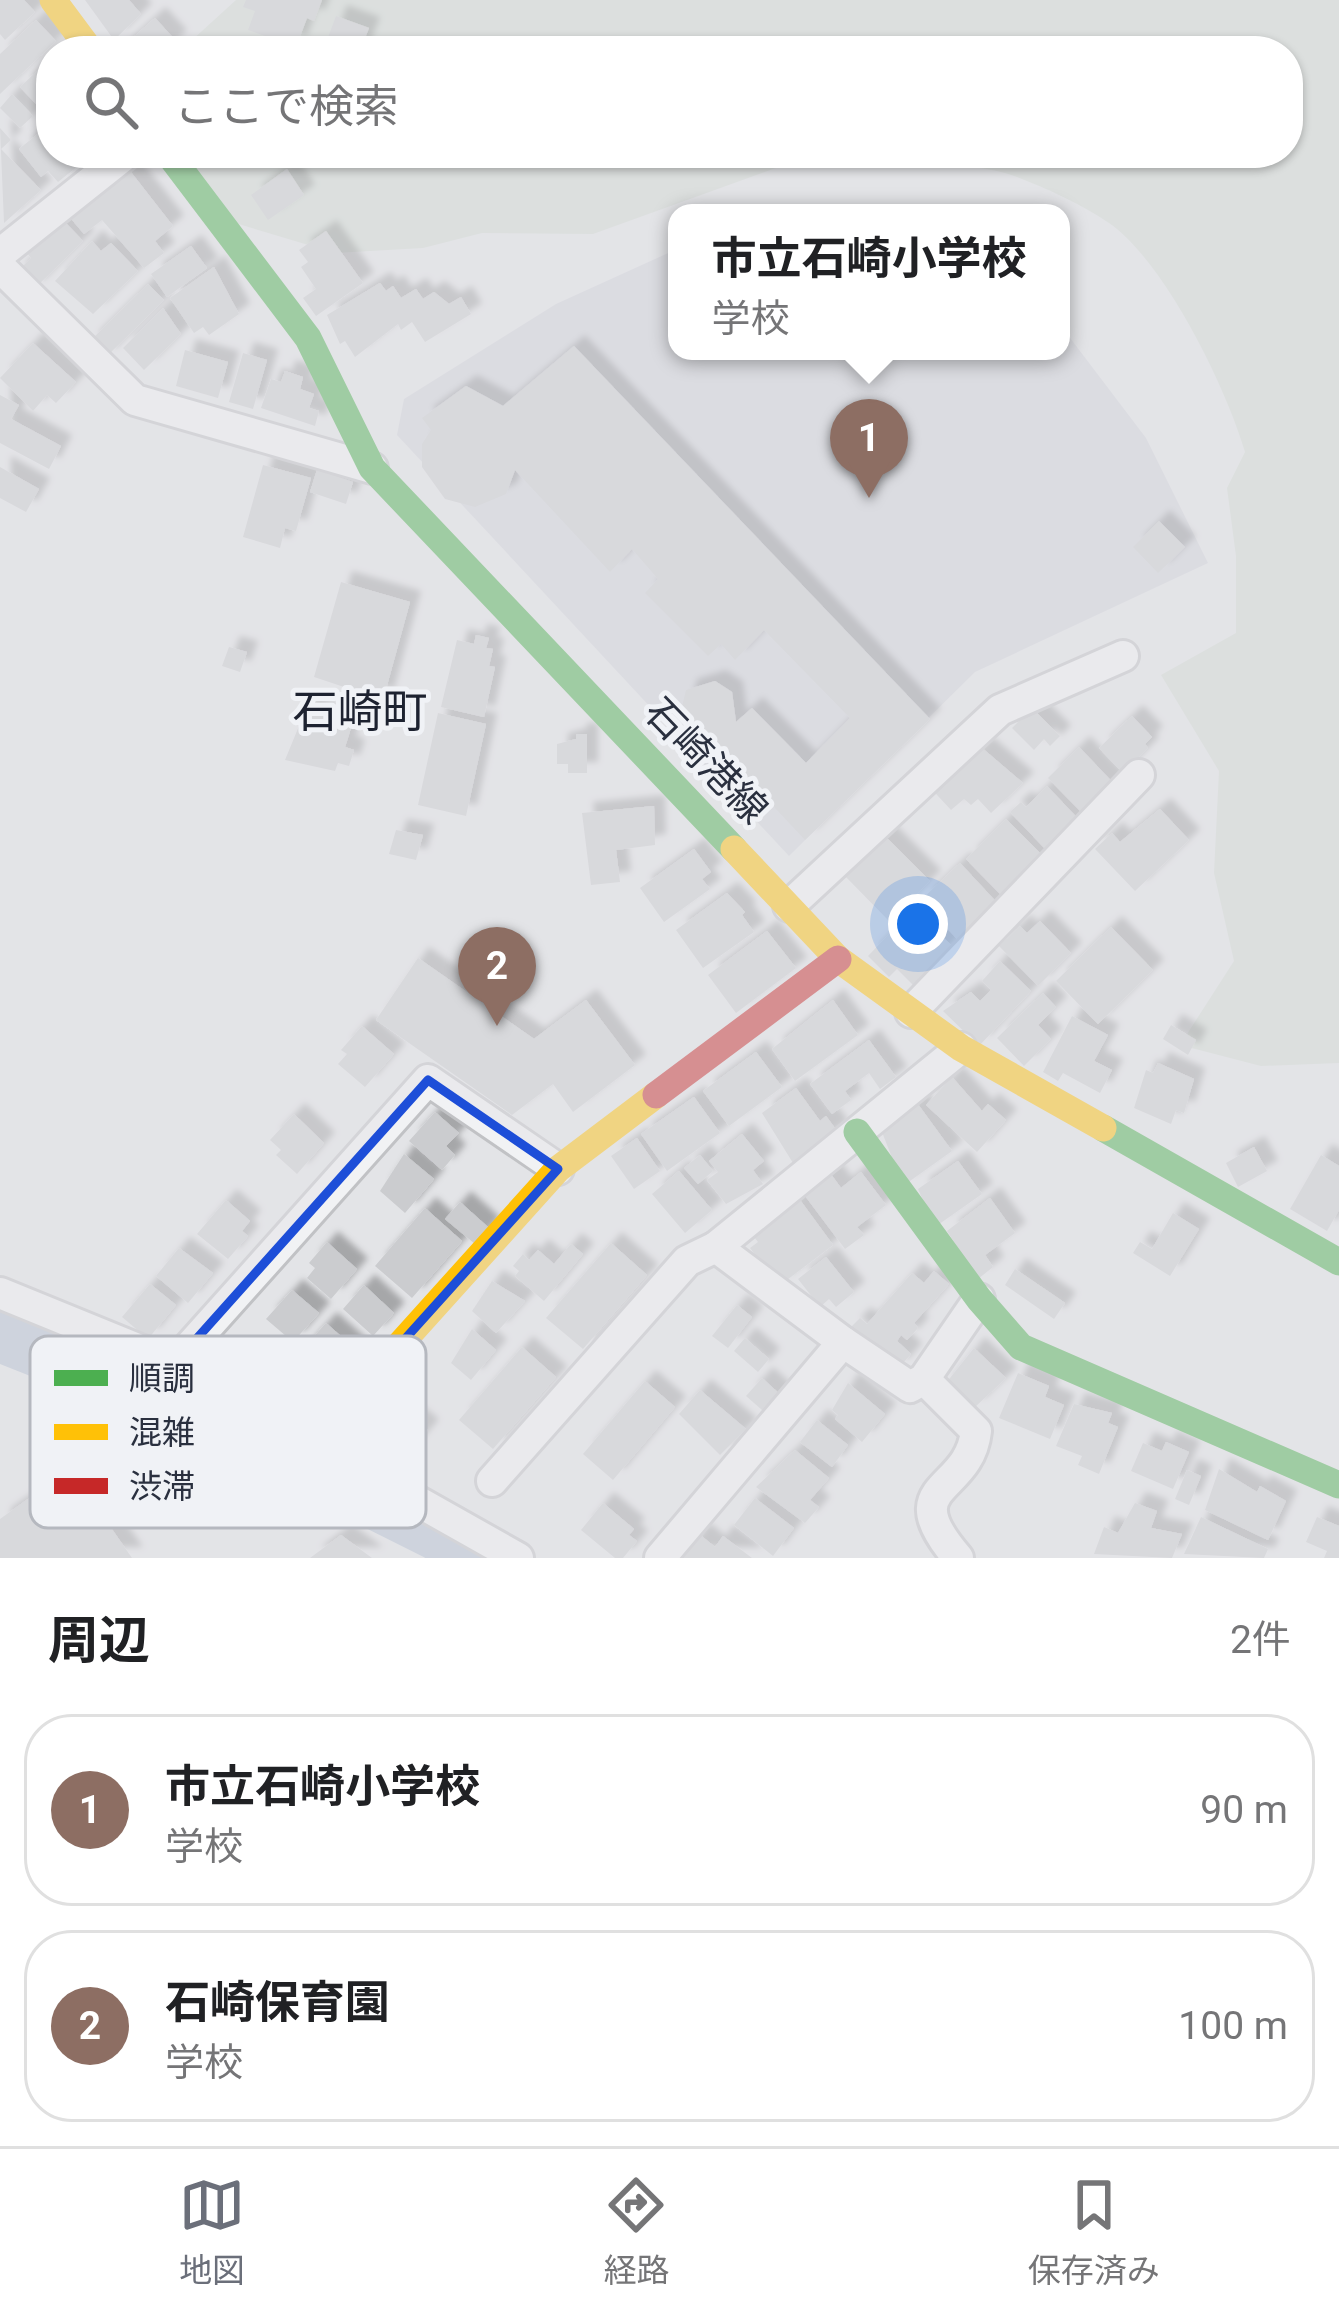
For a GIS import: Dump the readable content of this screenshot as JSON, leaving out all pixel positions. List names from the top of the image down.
{
  "streets": {
    "main road": ["石崎港線"]
  },
  "districts": ["石崎町"],
  "legend": ["順調", "混雑", "渋滞"],
  "page": {
    "search": "ここで検索",
    "popup": ["市立石崎小学校", "学校"],
    "pins": ["1", "2"],
    "heading": ["周辺", "2件"],
    "list": [
      {
        "mark": "1",
        "name": "市立石崎小学校",
        "note": "学校",
        "value": "90 m"
      },
      {
        "mark": "2",
        "name": "石崎保育園",
        "note": "学校",
        "value": "100 m"
      }
    ],
    "nav": ["地図", "経路", "保存済み"]
  }
}
